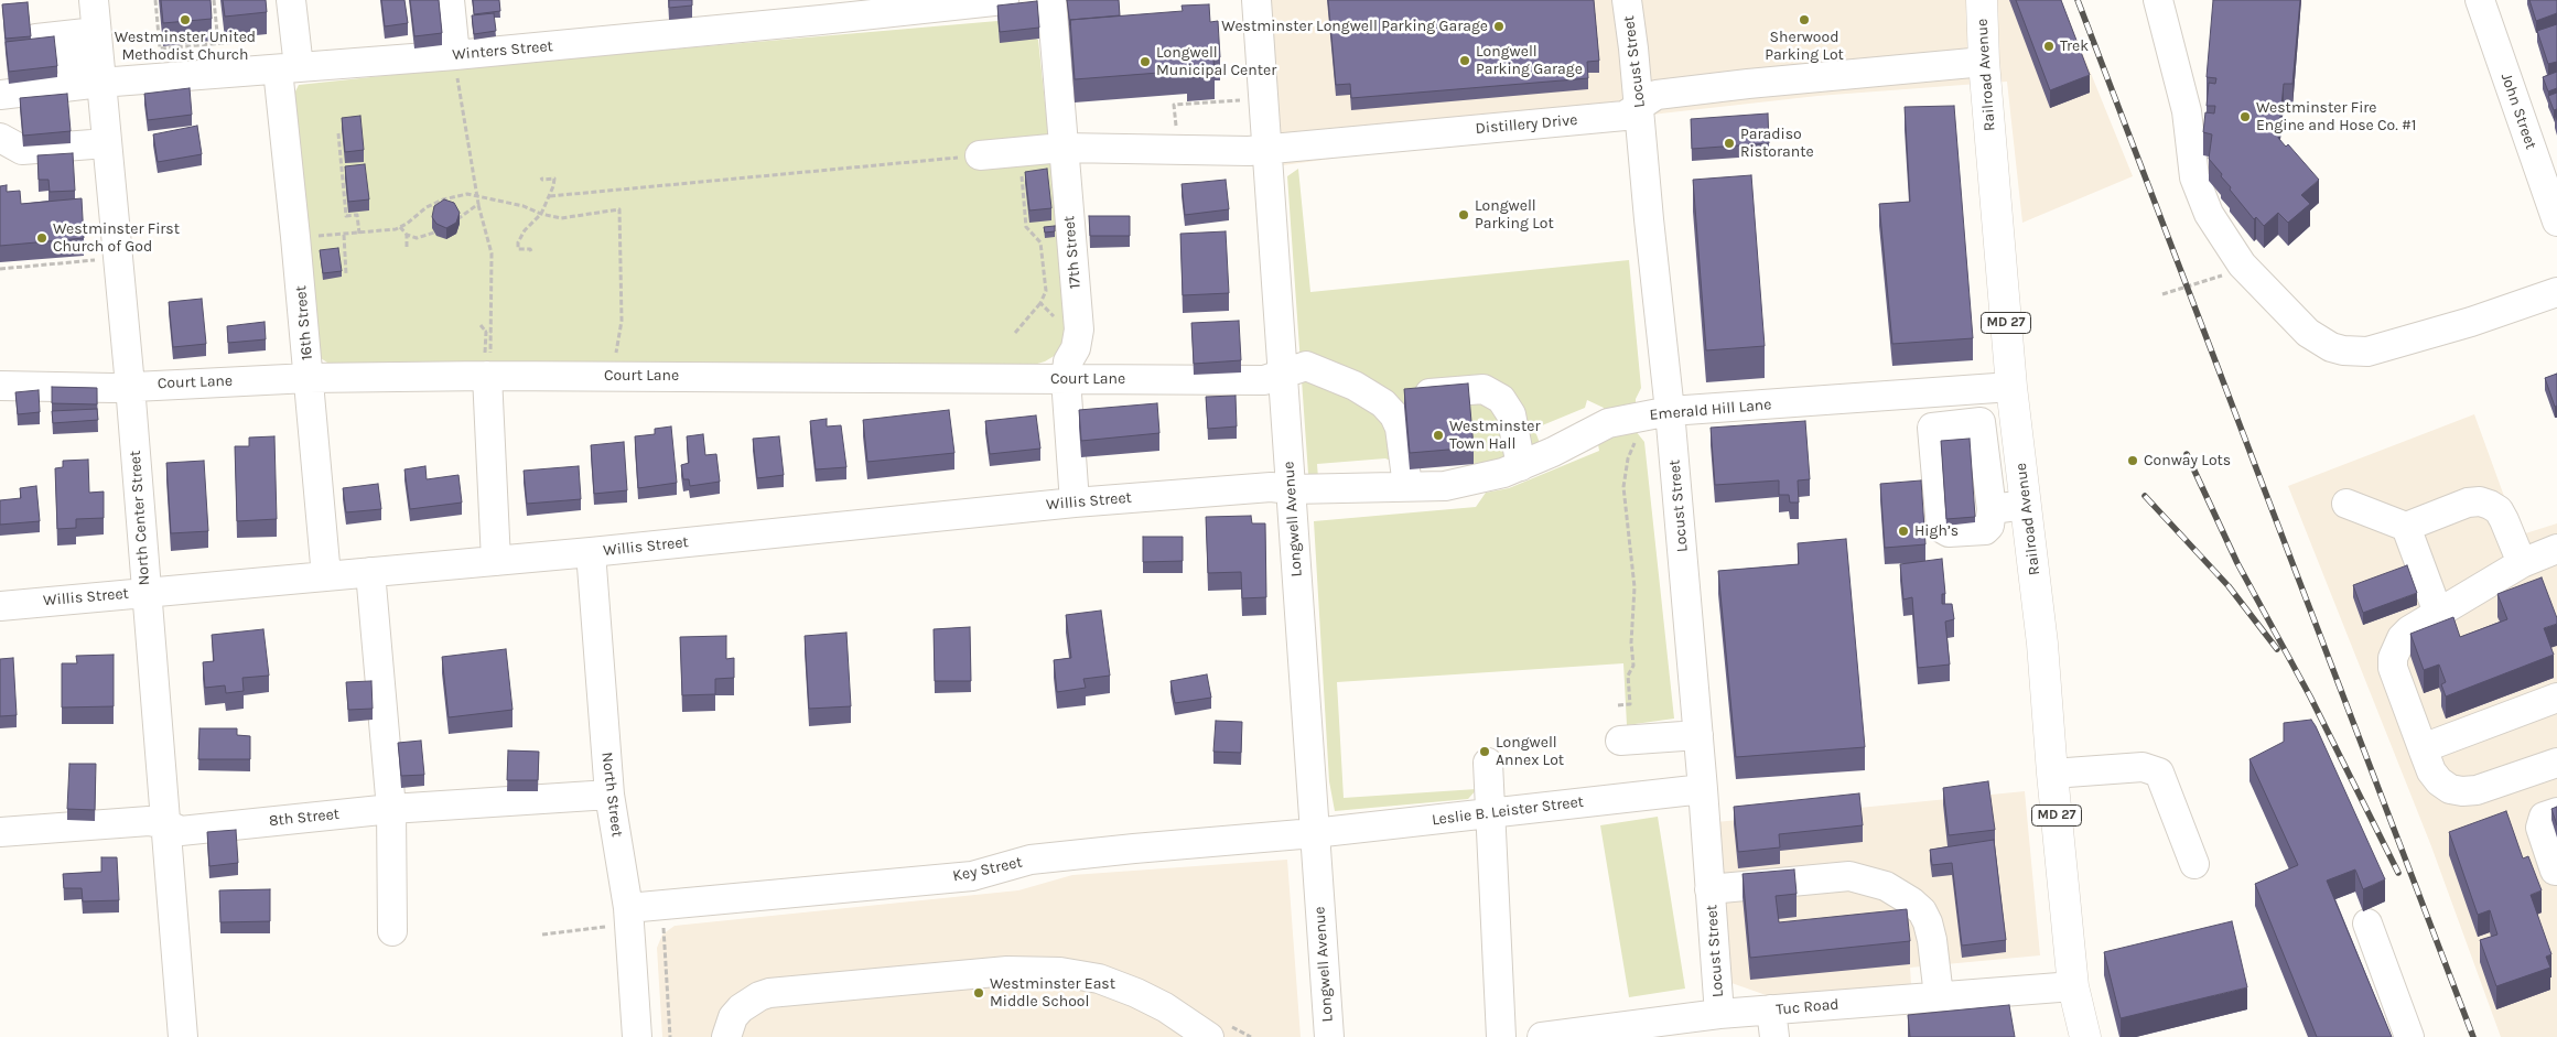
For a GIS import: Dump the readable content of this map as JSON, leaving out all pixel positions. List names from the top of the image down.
{
  "streets": {
    "highway": ["Railroad Avenue", "MD 27"],
    "street": [
      "Winters Street",
      "Locust Street",
      "John Street",
      "Distillery Drive",
      "17th Street",
      "16th Street",
      "Court Lane",
      "Emerald Hill Lane",
      "Willis Street",
      "North Center Street",
      "Longwell Avenue",
      "North Street",
      "Leslie B. Leister Street",
      "8th Street",
      "Key Street",
      "Tuc Road"
    ]
  },
  "crossings": [
    ["Winters Street", "16th Street"],
    ["Winters Street", "North Center Street"],
    ["Locust Street", "Distillery Drive"],
    ["Locust Street", "Emerald Hill Lane"],
    ["Locust Street", "Leslie B. Leister Street"],
    ["Locust Street", "Tuc Road"],
    ["Railroad Avenue", "Distillery Drive"],
    ["Railroad Avenue", "Emerald Hill Lane"],
    ["Railroad Avenue", "Tuc Road"],
    ["Distillery Drive", "17th Street"],
    ["Distillery Drive", "Longwell Avenue"],
    ["17th Street", "Court Lane"],
    ["17th Street", "Willis Street"],
    ["16th Street", "Court Lane"],
    ["16th Street", "Willis Street"],
    ["Court Lane", "North Center Street"],
    ["Court Lane", "Longwell Avenue"],
    ["Emerald Hill Lane", "Willis Street"],
    ["Emerald Hill Lane", "Longwell Avenue"],
    ["Willis Street", "North Center Street"],
    ["Willis Street", "Longwell Avenue"],
    ["Willis Street", "North Street"],
    ["North Center Street", "8th Street"],
    ["Longwell Avenue", "Leslie B. Leister Street"],
    ["Longwell Avenue", "Key Street"],
    ["North Street", "8th Street"],
    ["North Street", "Key Street"],
    ["Leslie B. Leister Street", "Key Street"]
  ],
  "places": [
    "Westminster United Methodist Church",
    "Sherwood Parking Lot",
    "Westminster Longwell Parking Garage",
    "Trek",
    "Longwell Parking Garage",
    "Longwell Municipal Center",
    "Westminster Fire Engine and Hose Co. #1",
    "Paradiso Ristorante",
    "Longwell Parking Lot",
    "Westminster First Church of God",
    "Westminster Town Hall",
    "Conway Lots",
    "High’s",
    "Longwell Annex Lot",
    "Westminster East Middle School"
  ]
}
